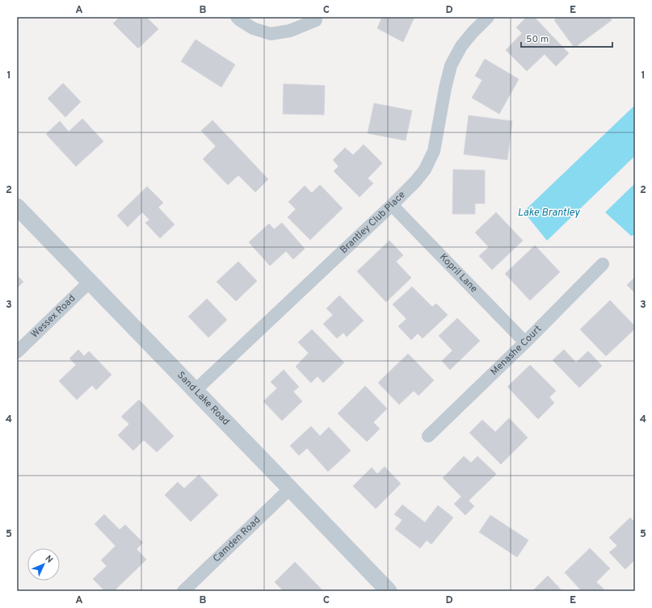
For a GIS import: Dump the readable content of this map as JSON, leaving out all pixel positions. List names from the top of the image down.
{
  "streets": {
    "street": [
      "Brantley Club Place",
      "Kopril Lane",
      "Wessex Road",
      "Menashe Court",
      "Sand Lake Road",
      "Camden Road"
    ]
  },
  "crossings": [
    ["Brantley Club Place", "Kopril Lane"],
    ["Brantley Club Place", "Sand Lake Road"],
    ["Kopril Lane", "Menashe Court"],
    ["Wessex Road", "Sand Lake Road"],
    ["Sand Lake Road", "Camden Road"]
  ],
  "water": ["Lake Brantley"],
  "scale_bar": "50 m",
  "north": "top right",
  "grid": {
    "columns": [
      "A",
      "B",
      "C",
      "D",
      "E"
    ],
    "rows": [
      "1",
      "2",
      "3",
      "4",
      "5"
    ]
  }
}
